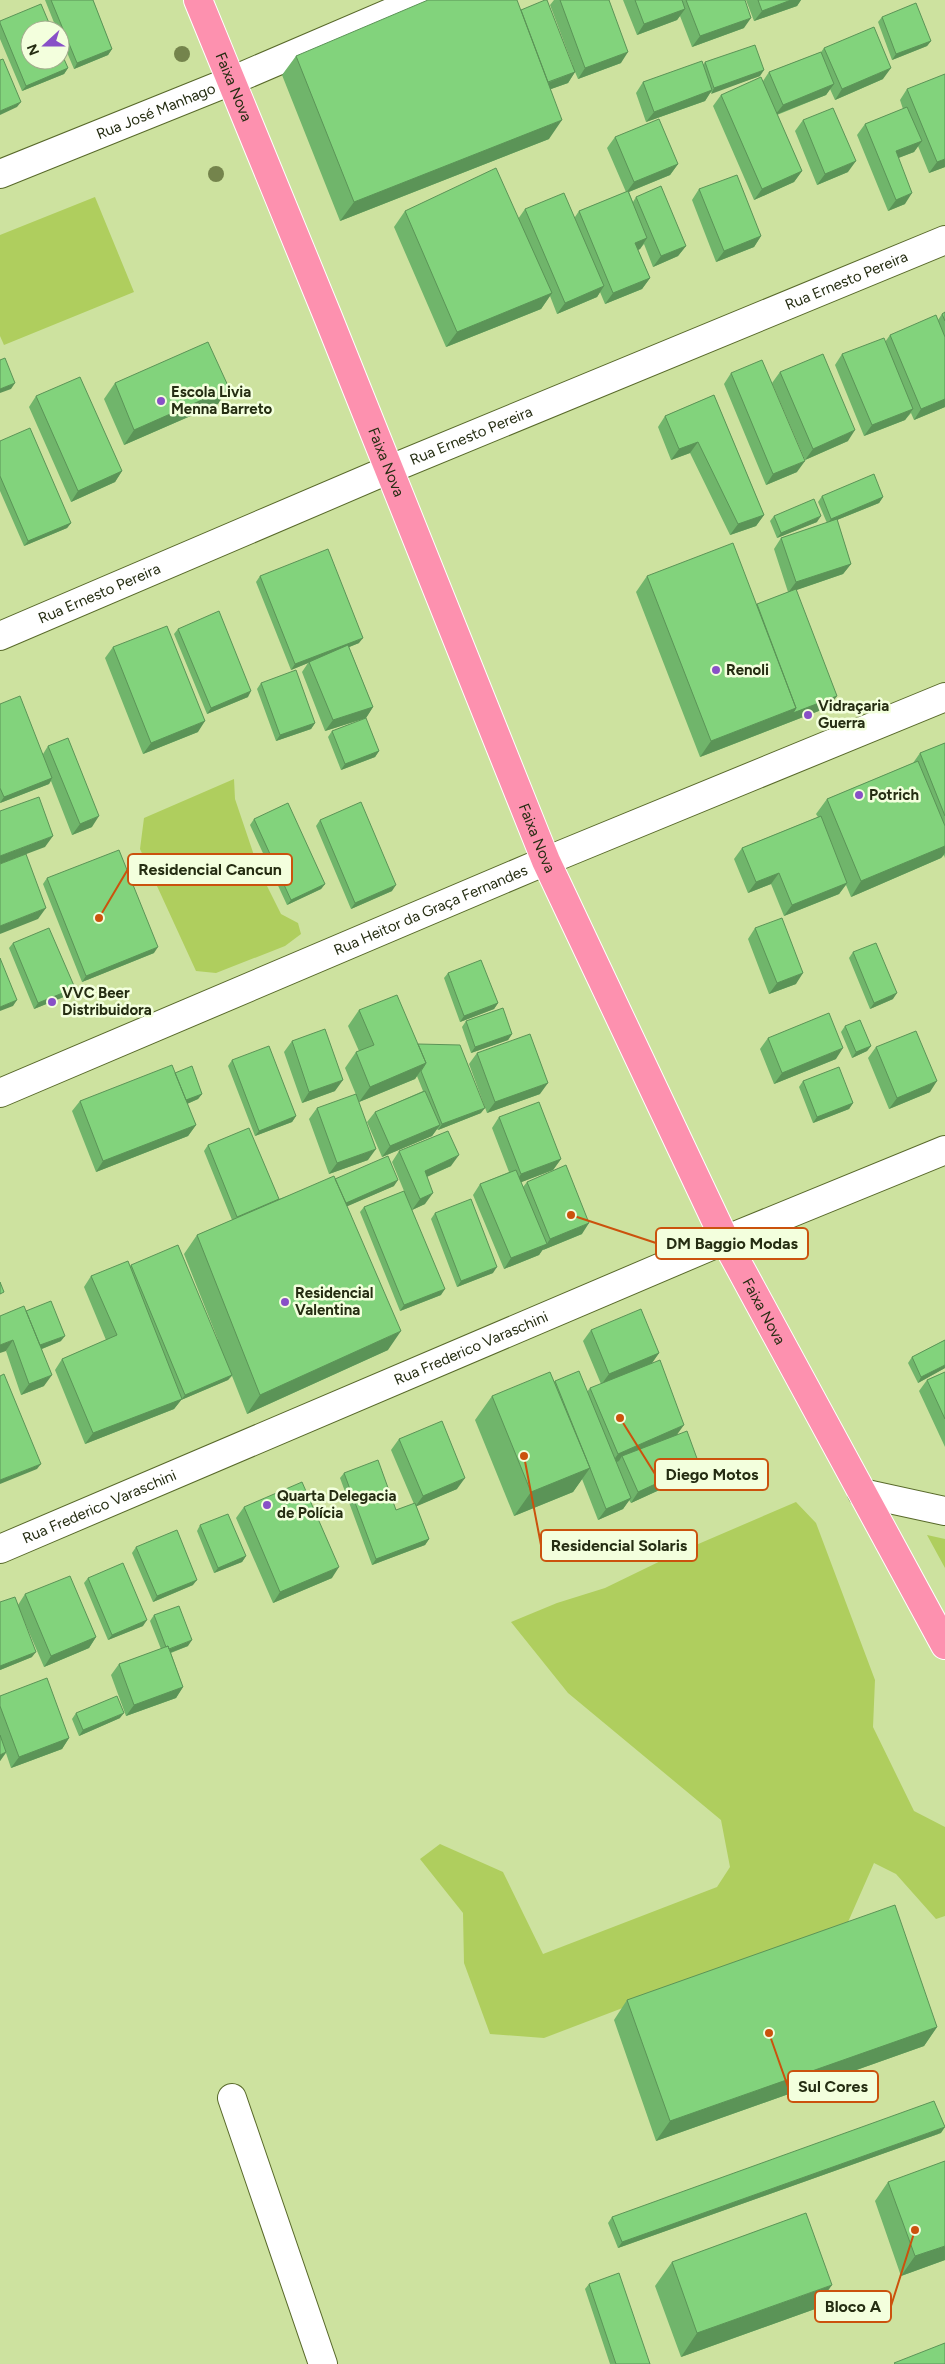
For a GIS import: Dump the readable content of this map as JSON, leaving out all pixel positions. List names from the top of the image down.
{
  "streets": {
    "highway": ["Faixa Nova"],
    "street": [
      "Rua José Manhago",
      "Rua Ernesto Pereira",
      "Rua Heitor da Graça Fernandes",
      "Rua Frederico Varaschini"
    ]
  },
  "crossings": [
    ["Faixa Nova", "Rua José Manhago"],
    ["Faixa Nova", "Rua Ernesto Pereira"],
    ["Faixa Nova", "Rua Heitor da Graça Fernandes"],
    ["Faixa Nova", "Rua Frederico Varaschini"]
  ],
  "places": [
    "Escola Livia Menna Barreto",
    "Renoli",
    "Vidraçaria Guerra",
    "Potrich",
    "Residencial Cancun",
    "VVC Beer Distribuidora",
    "DM Baggio Modas",
    "Residencial Valentina",
    "Diego Motos",
    "Residencial Solaris",
    "Quarta Delegacia de Polícia",
    "Sul Cores",
    "Bloco A"
  ],
  "north": "left"
}
